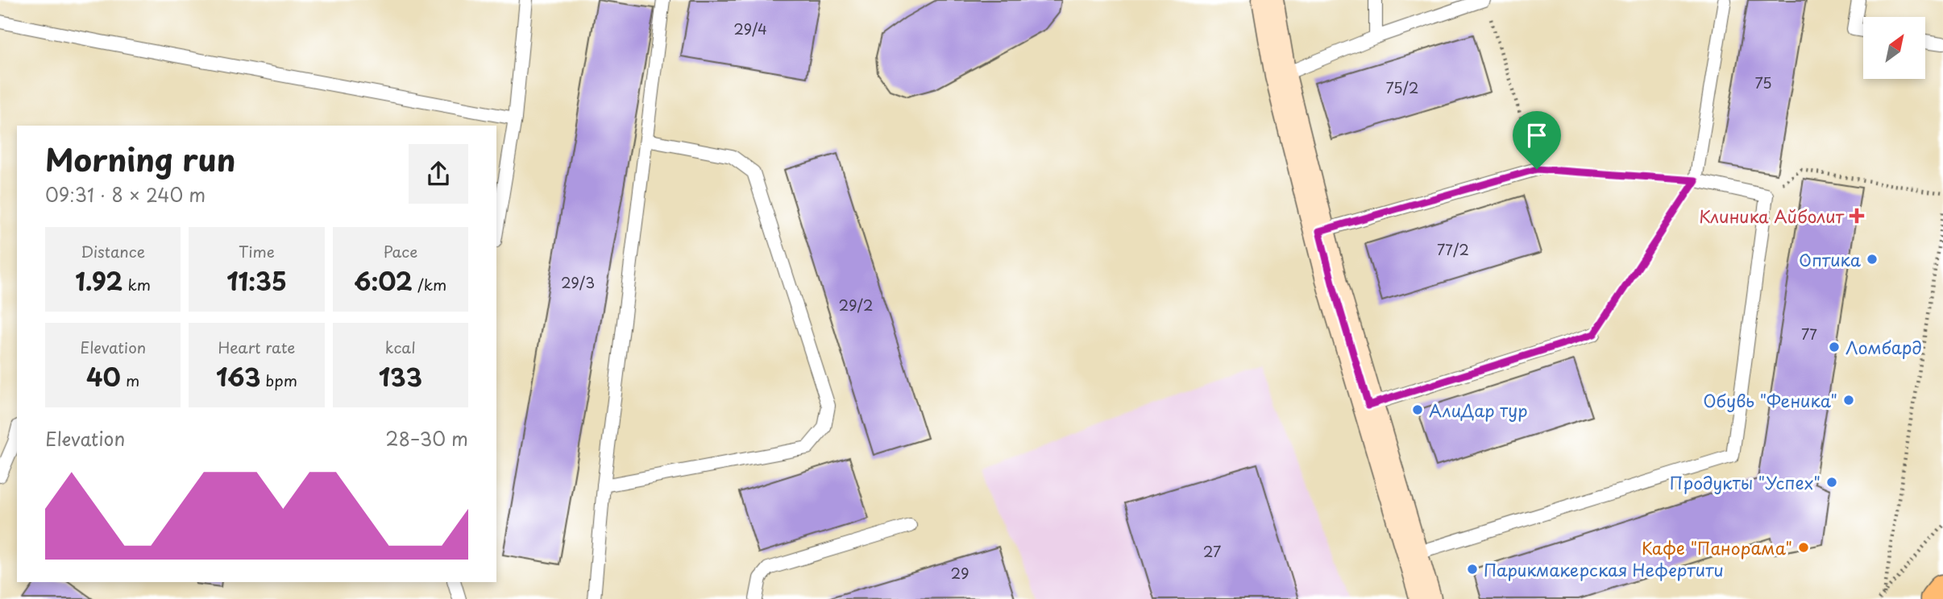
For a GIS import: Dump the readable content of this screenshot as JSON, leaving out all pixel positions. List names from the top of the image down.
{
  "places": {
    "health": ["Клиника Айболит"],
    "other": [
      "Оптика",
      "Ломбард",
      "Обувь \"Феника\"",
      "АлиДар тур",
      "Продукты \"Успех\"",
      "Кафе \"Панорама\"",
      "Парикмакерская Нефертити"
    ]
  },
  "house_numbers": [
    "29/4",
    "75",
    "75/2",
    "77/2",
    "29/3",
    "29/2",
    "77",
    "27",
    "29"
  ],
  "north": "top right",
  "page": {
    "heading": ["Morning run", "09:31 · 8 × 240 m"],
    "stats": [
      ["Distance", "1.92 km"],
      ["Time", "11:35"],
      ["Pace", "6:02 /km"],
      ["Elevation", "40 m"],
      ["Heart rate", "163 bpm"],
      ["kcal", "133"]
    ],
    "chart": ["Elevation", "28–30 m"]
  }
}
